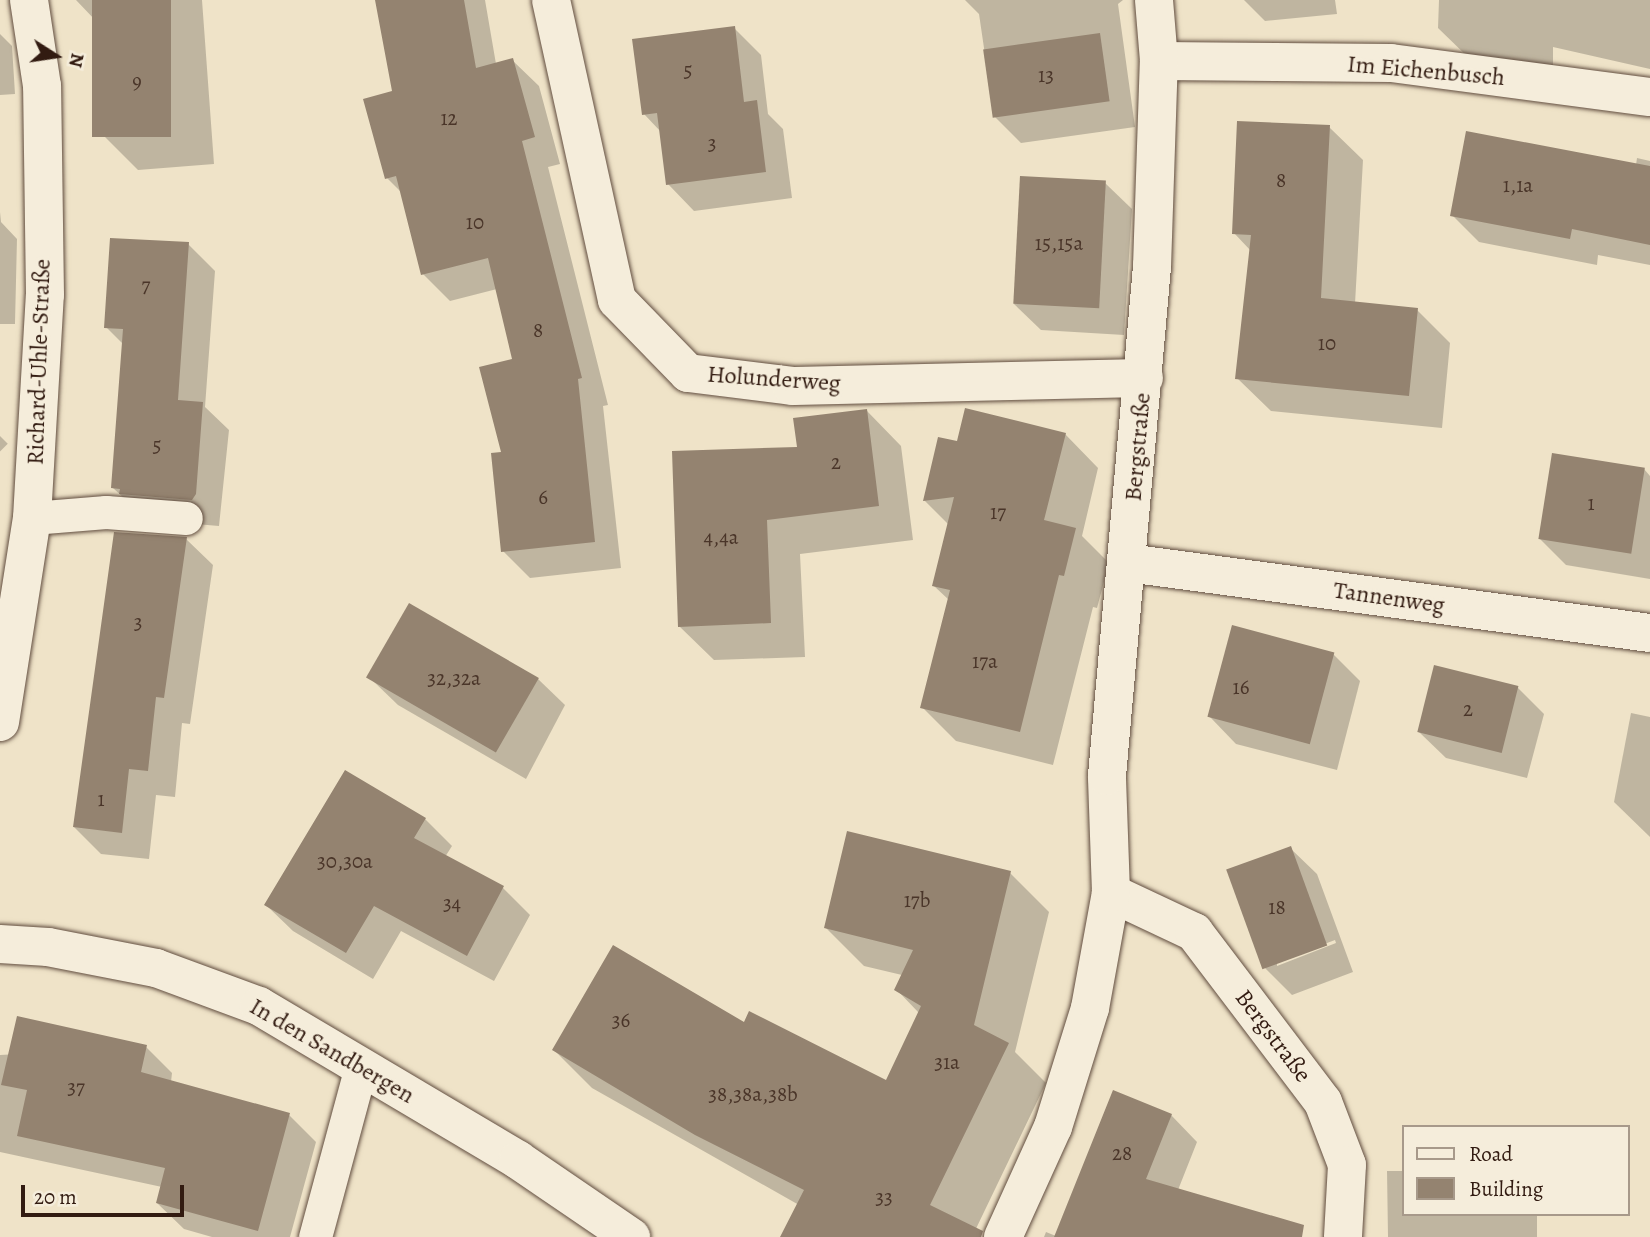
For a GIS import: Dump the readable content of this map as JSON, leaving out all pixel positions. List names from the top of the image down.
{
  "streets": {
    "street": [
      "Im Eichenbusch",
      "Richard-Uhle-Straße",
      "Holunderweg",
      "Bergstraße",
      "Tannenweg",
      "In den Sandbergen"
    ]
  },
  "crossings": [
    ["Im Eichenbusch", "Bergstraße"],
    ["Holunderweg", "Bergstraße"],
    ["Bergstraße", "Tannenweg"]
  ],
  "house_numbers": [
    "5",
    "13",
    "9",
    "12",
    "3",
    "8",
    "1,1a",
    "10",
    "15,15a",
    "7",
    "8",
    "10",
    "5",
    "2",
    "6",
    "1",
    "17",
    "4,4a",
    "3",
    "17a",
    "32,32a",
    "16",
    "2",
    "1",
    "30,30a",
    "17b",
    "34",
    "18",
    "36",
    "31a",
    "37",
    "38,38a,38b",
    "28",
    "33"
  ],
  "legend": ["Road", "Building"],
  "scale_bar": "20 m",
  "north": "right"
}
